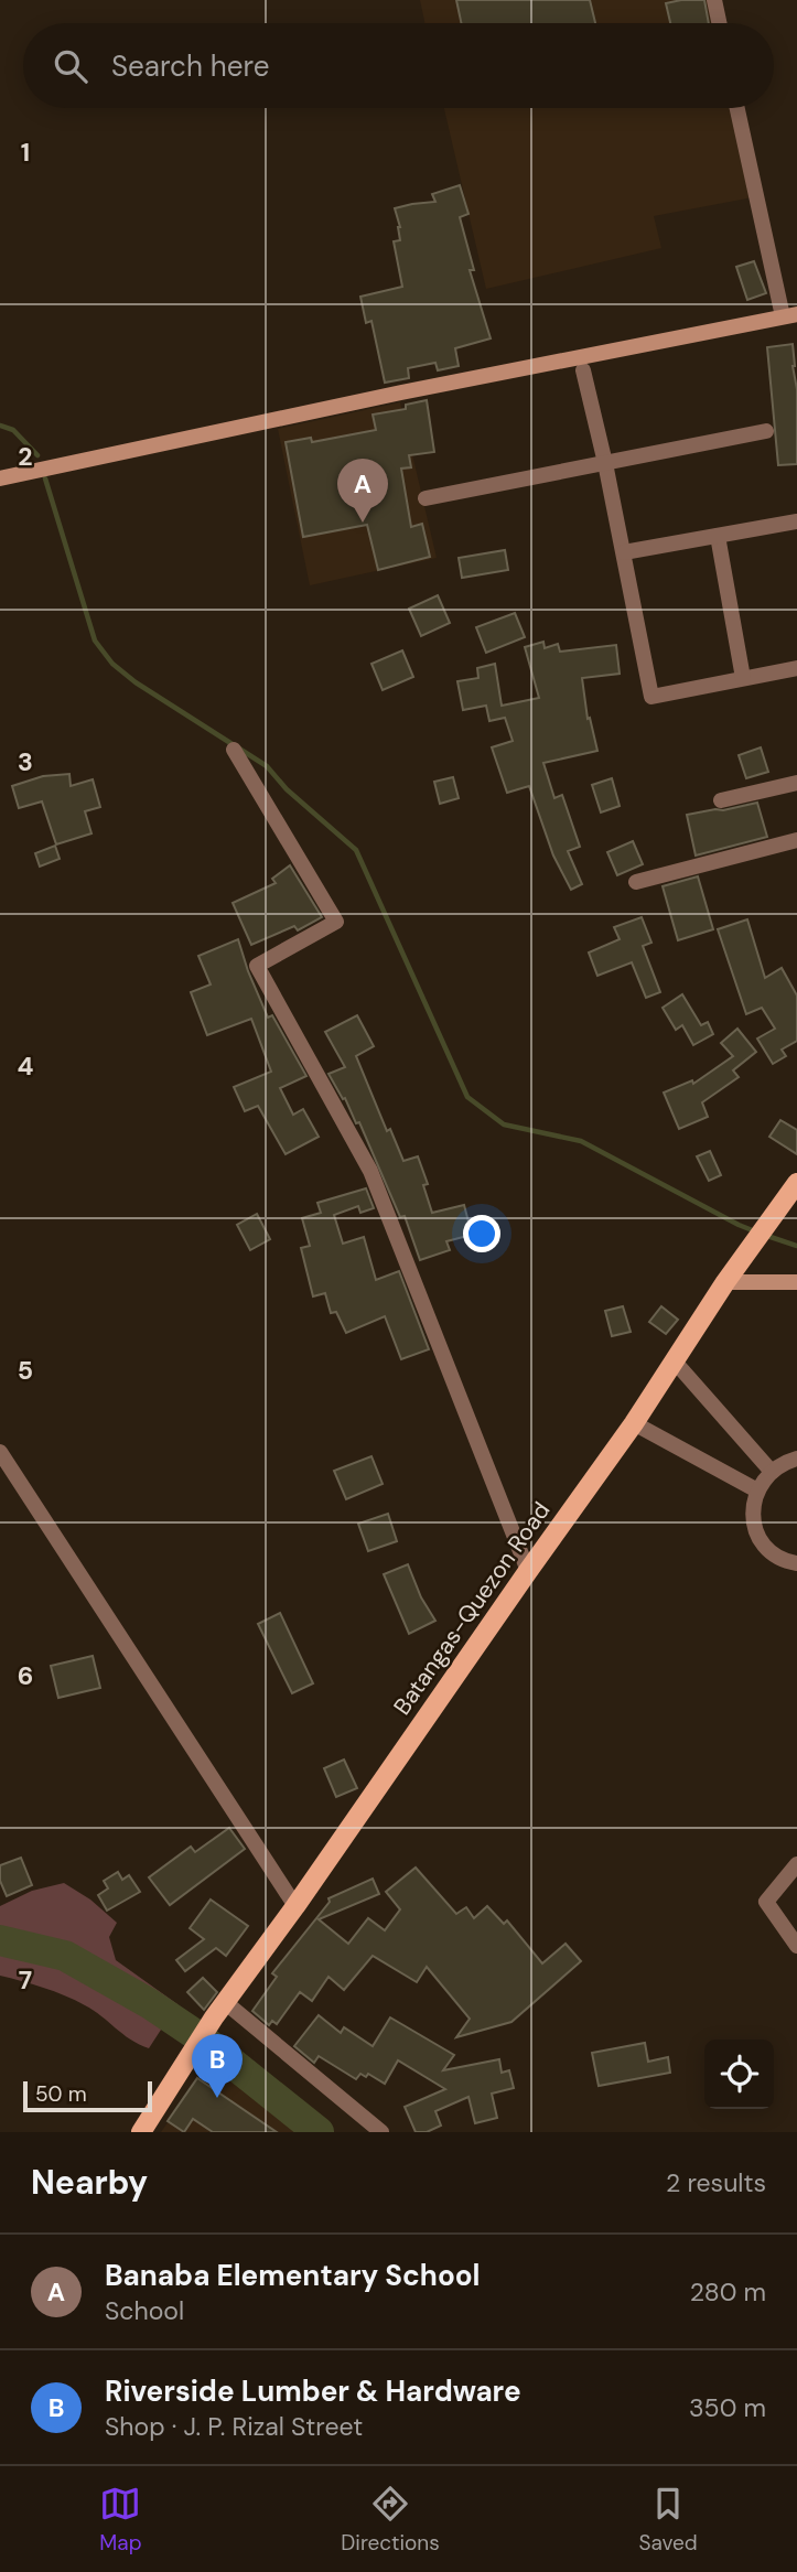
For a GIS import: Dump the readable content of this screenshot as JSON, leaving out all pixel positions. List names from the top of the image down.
{
  "streets": {
    "main road": ["Batangas-Quezon Road"]
  },
  "scale_bar": "50 m",
  "page": {
    "search": "Search here",
    "pins": ["A", "B"],
    "scale": "50 m",
    "heading": ["Nearby", "2 results"],
    "list": [
      {
        "mark": "A",
        "name": "Banaba Elementary School",
        "note": "School",
        "value": "280 m"
      },
      {
        "mark": "B",
        "name": "Riverside Lumber & Hardware",
        "note": "Shop · J. P. Rizal Street",
        "value": "350 m"
      }
    ],
    "nav": ["Map", "Directions", "Saved"]
  },
  "grid": {
    "rows": [
      "1",
      "2",
      "3",
      "4",
      "5",
      "6",
      "7"
    ]
  }
}
